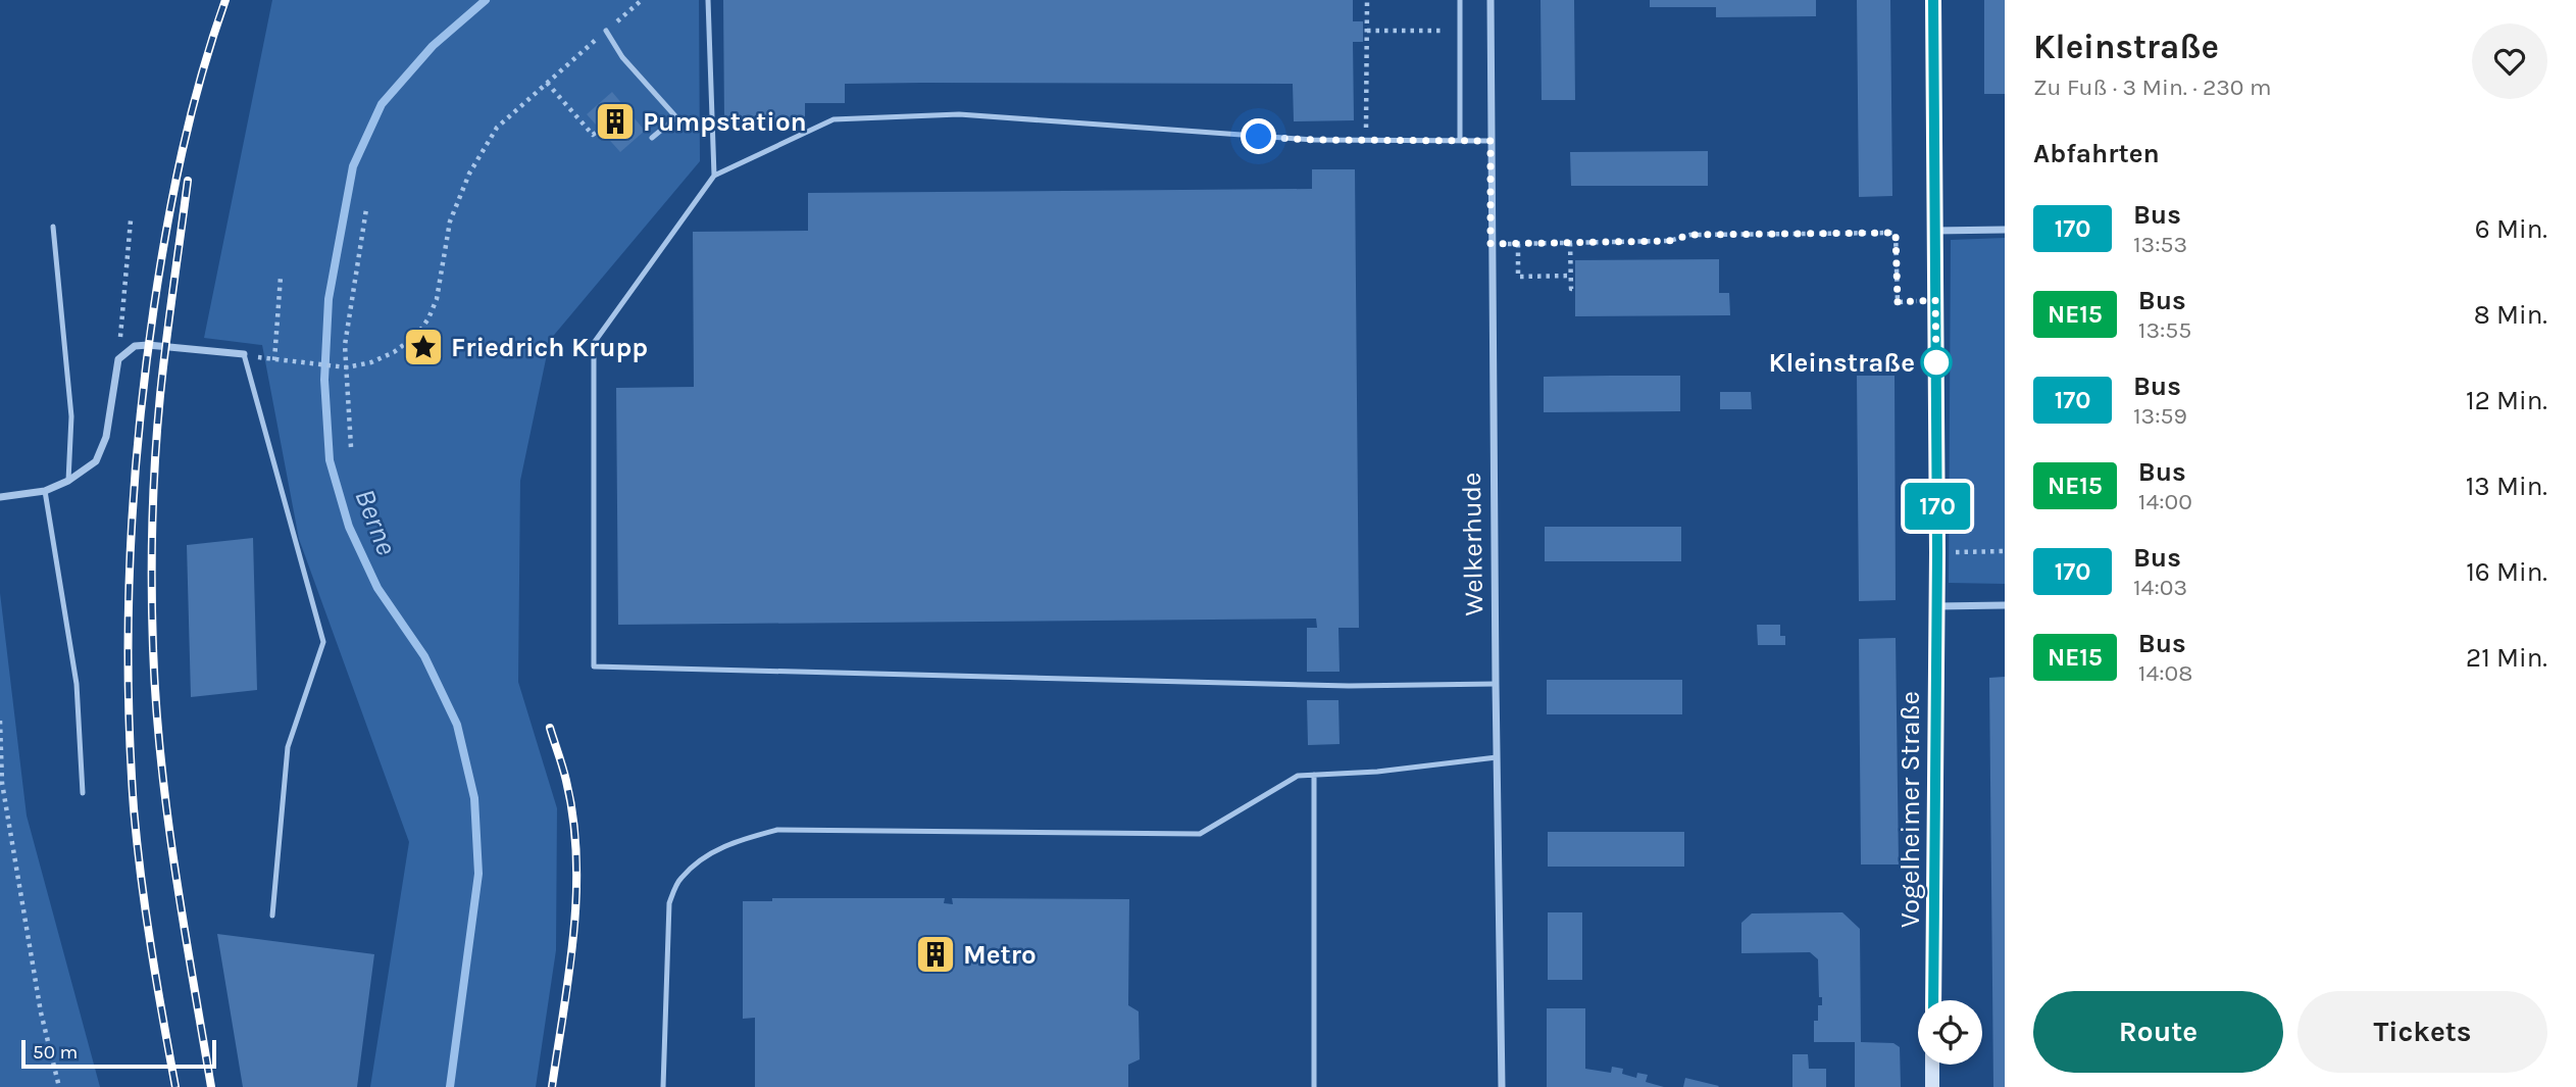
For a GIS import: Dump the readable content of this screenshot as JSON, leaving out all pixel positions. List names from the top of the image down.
{
  "streets": {
    "main road": ["Vogelheimer Straße"],
    "street": ["Welkerhude"]
  },
  "water": ["Berne"],
  "places": {
    "building": ["Pumpstation", "Metro"],
    "place": ["Friedrich Krupp"],
    "other": ["Kleinstraße"]
  },
  "lines": ["bus line 170"],
  "scale_bar": "50 m",
  "page": {
    "on_map": "170",
    "heading": [
      ["Kleinstraße", "Zu Fuß · 3 Min. · 230 m"],
      "Abfahrten"
    ],
    "list": [
      {
        "mark": "170",
        "name": "Bus",
        "note": "13:53",
        "value": "6 Min."
      },
      {
        "mark": "NE15",
        "name": "Bus",
        "note": "13:55",
        "value": "8 Min."
      },
      {
        "mark": "170",
        "name": "Bus",
        "note": "13:59",
        "value": "12 Min."
      },
      {
        "mark": "NE15",
        "name": "Bus",
        "note": "14:00",
        "value": "13 Min."
      },
      {
        "mark": "170",
        "name": "Bus",
        "note": "14:03",
        "value": "16 Min."
      },
      {
        "mark": "NE15",
        "name": "Bus",
        "note": "14:08",
        "value": "21 Min."
      }
    ],
    "buttons": ["Route", "Tickets"],
    "scale": "50 m"
  }
}
